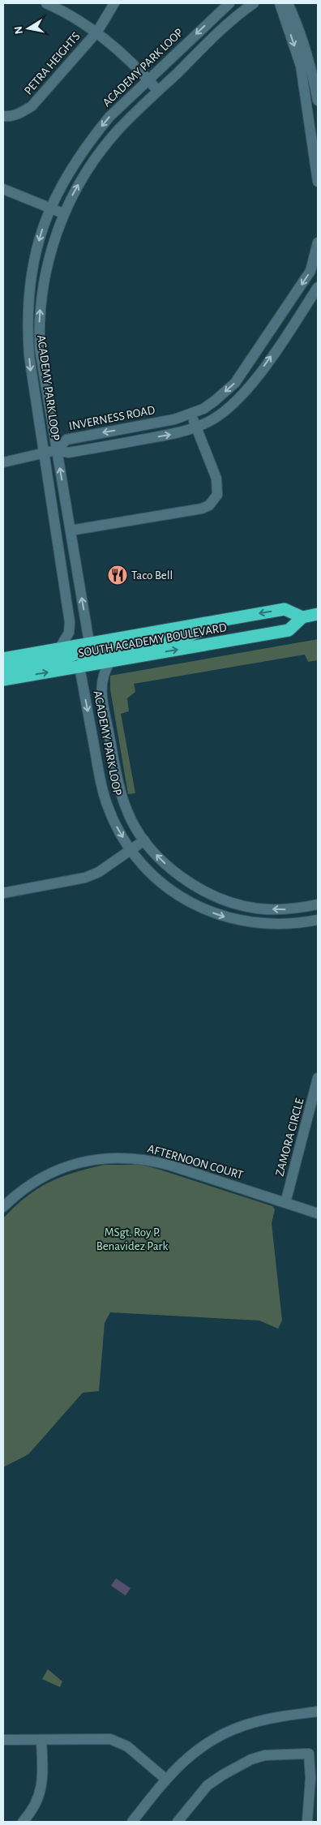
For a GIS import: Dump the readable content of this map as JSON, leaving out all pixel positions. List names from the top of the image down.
{
  "streets": {
    "highway": ["SOUTH ACADEMY BOULEVARD"],
    "street": [
      "PETRA HEIGHTS",
      "ACADEMY PARK LOOP",
      "INVERNESS ROAD",
      "ZAMORA CIRCLE",
      "AFTERNOON COURT"
    ]
  },
  "crossings": [
    ["ACADEMY PARK LOOP", "INVERNESS ROAD"],
    ["ACADEMY PARK LOOP", "SOUTH ACADEMY BOULEVARD"],
    ["ZAMORA CIRCLE", "AFTERNOON COURT"]
  ],
  "parks": ["MSgt. Roy P. Benavidez Park"],
  "places": {
    "restaurant": ["Taco Bell"]
  },
  "north": "left"
}
